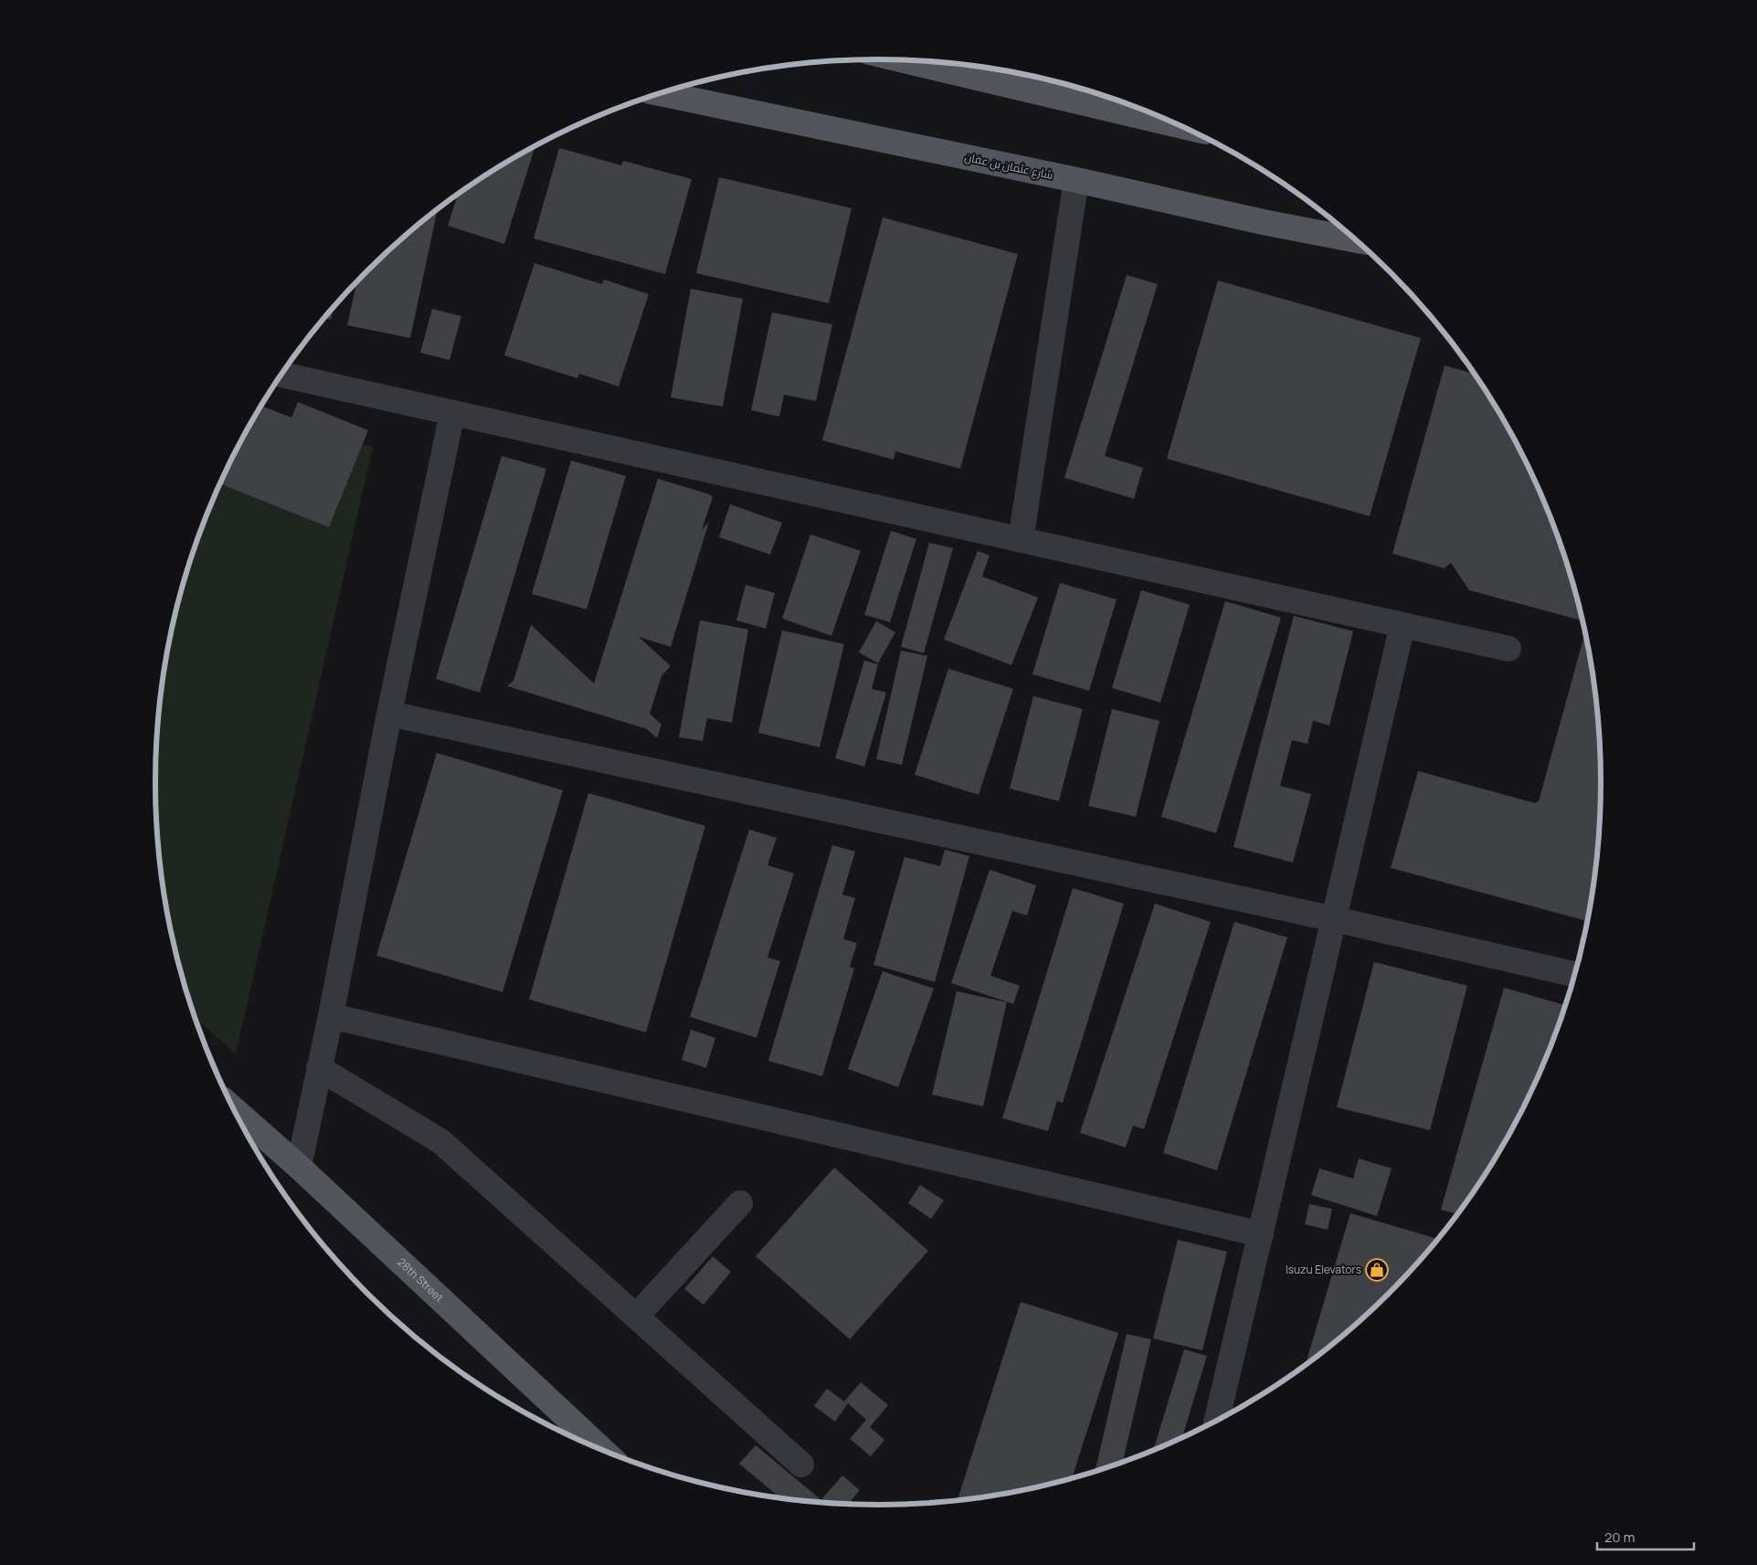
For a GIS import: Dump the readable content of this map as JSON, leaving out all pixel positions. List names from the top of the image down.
{
  "streets": {
    "main road": ["شارع عثمان بن عفان", "28th Street"]
  },
  "places": {
    "shop": ["Isuzu Elevators"]
  },
  "scale_bar": "20 m"
}
